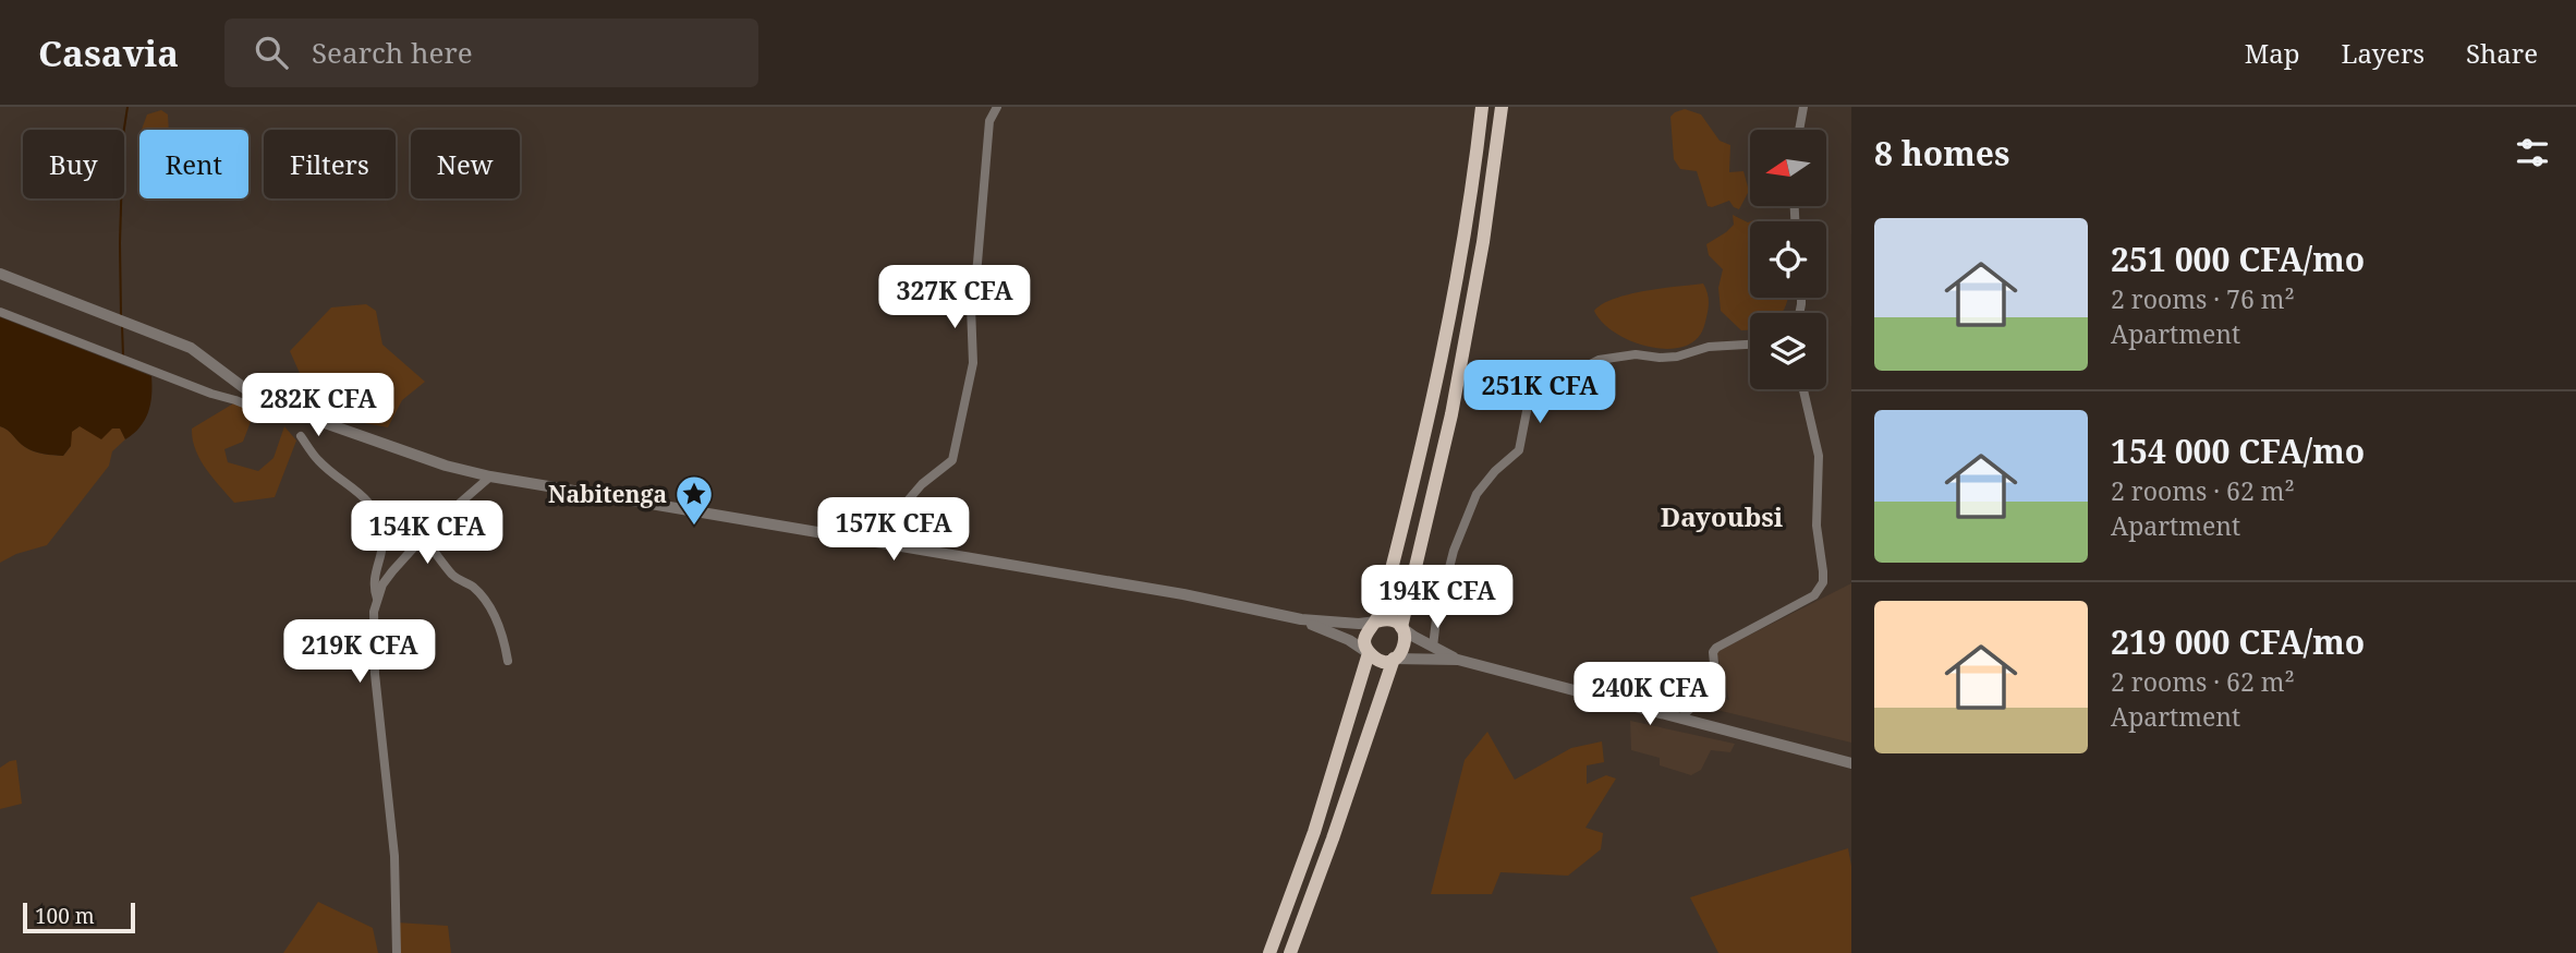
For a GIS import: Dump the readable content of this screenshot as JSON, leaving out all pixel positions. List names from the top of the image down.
{
  "districts": ["Dayoubsi"],
  "places": {
    "place": ["Nabitenga"]
  },
  "scale_bar": "100 m",
  "north": "left",
  "page": {
    "header": "Casavia",
    "search": "Search here",
    "nav": ["Map", "Layers", "Share"],
    "heading": "8 homes",
    "chip": [
      "Buy",
      "Rent",
      "Filters",
      "New"
    ],
    "list": [
      {
        "name": "251 000 CFA/mo",
        "note": "2 rooms · 76 m² · Apartment"
      },
      {
        "name": "154 000 CFA/mo",
        "note": "2 rooms · 62 m² · Apartment"
      },
      {
        "name": "219 000 CFA/mo",
        "note": "2 rooms · 62 m² · Apartment"
      }
    ],
    "price": [
      "327K CFA",
      "251K CFA",
      "282K CFA",
      "157K CFA",
      "154K CFA",
      "194K CFA",
      "219K CFA",
      "240K CFA"
    ],
    "scale": "100 m"
  }
}
